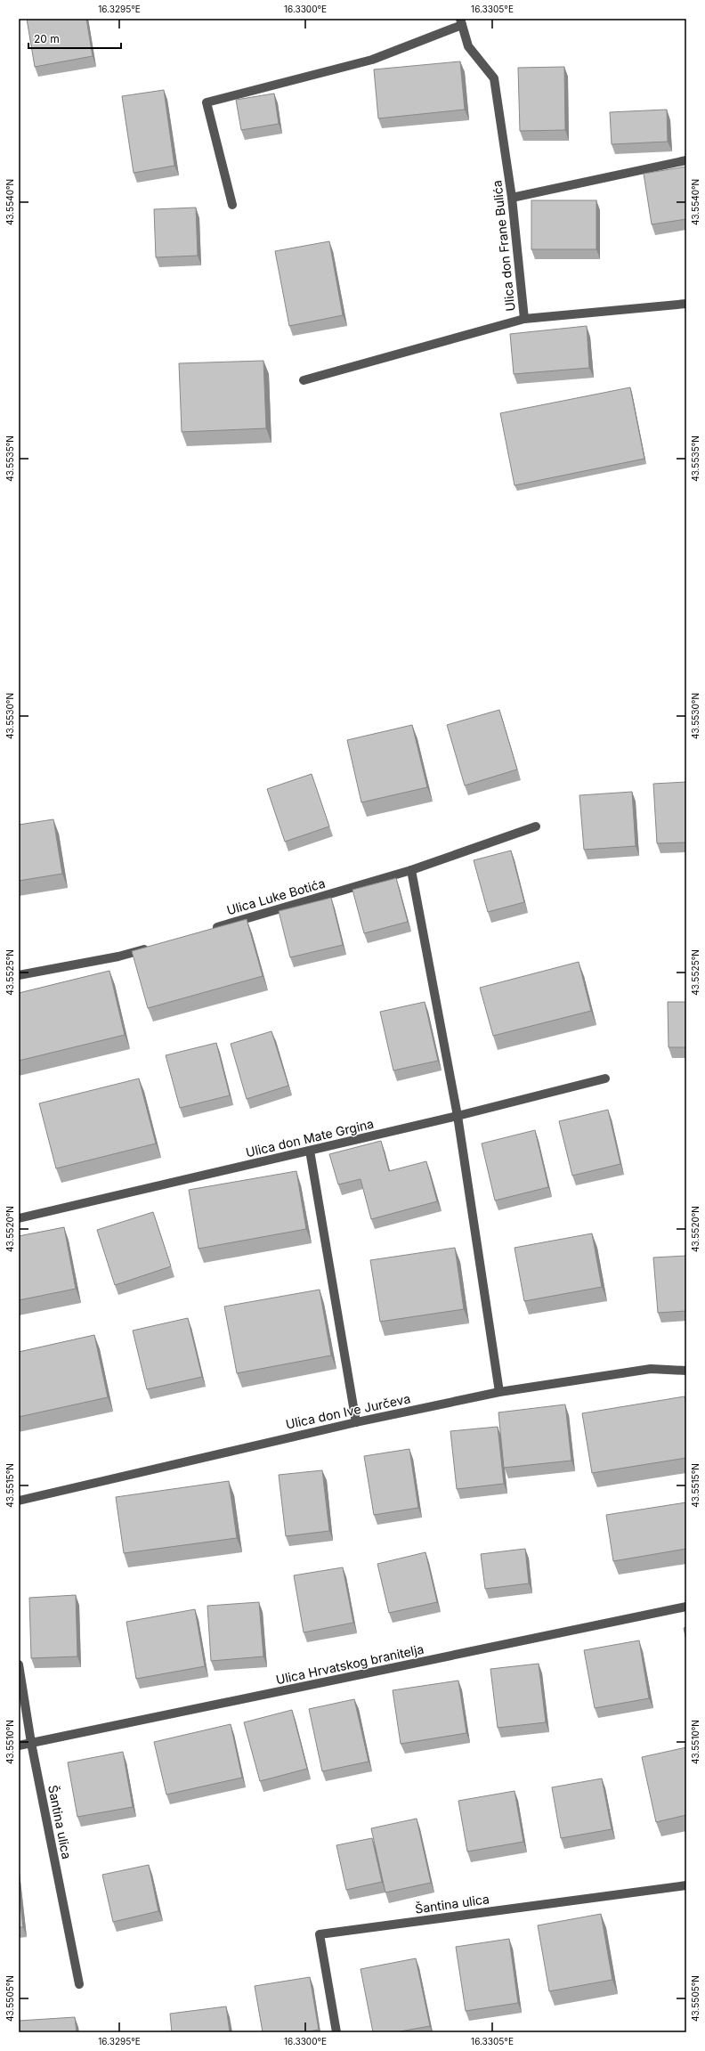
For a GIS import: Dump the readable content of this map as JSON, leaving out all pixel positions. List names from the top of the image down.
{
  "streets": {
    "street": [
      "Ulica don Frane Bulića",
      "Ulica Luke Botića",
      "Ulica don Mate Grgina",
      "Ulica don Ive Jurčeva",
      "Ulica Hrvatskog branitelja",
      "Šantina ulica"
    ]
  },
  "crossings": [
    ["Ulica Hrvatskog branitelja", "Šantina ulica"]
  ],
  "scale_bar": "20 m",
  "coordinates": [
    "16.3295°E",
    "16.3300°E",
    "16.3305°E",
    "43.5540°N",
    "43.5535°N",
    "43.5530°N",
    "43.5525°N",
    "43.5520°N",
    "43.5515°N",
    "43.5510°N",
    "43.5505°N"
  ]
}
